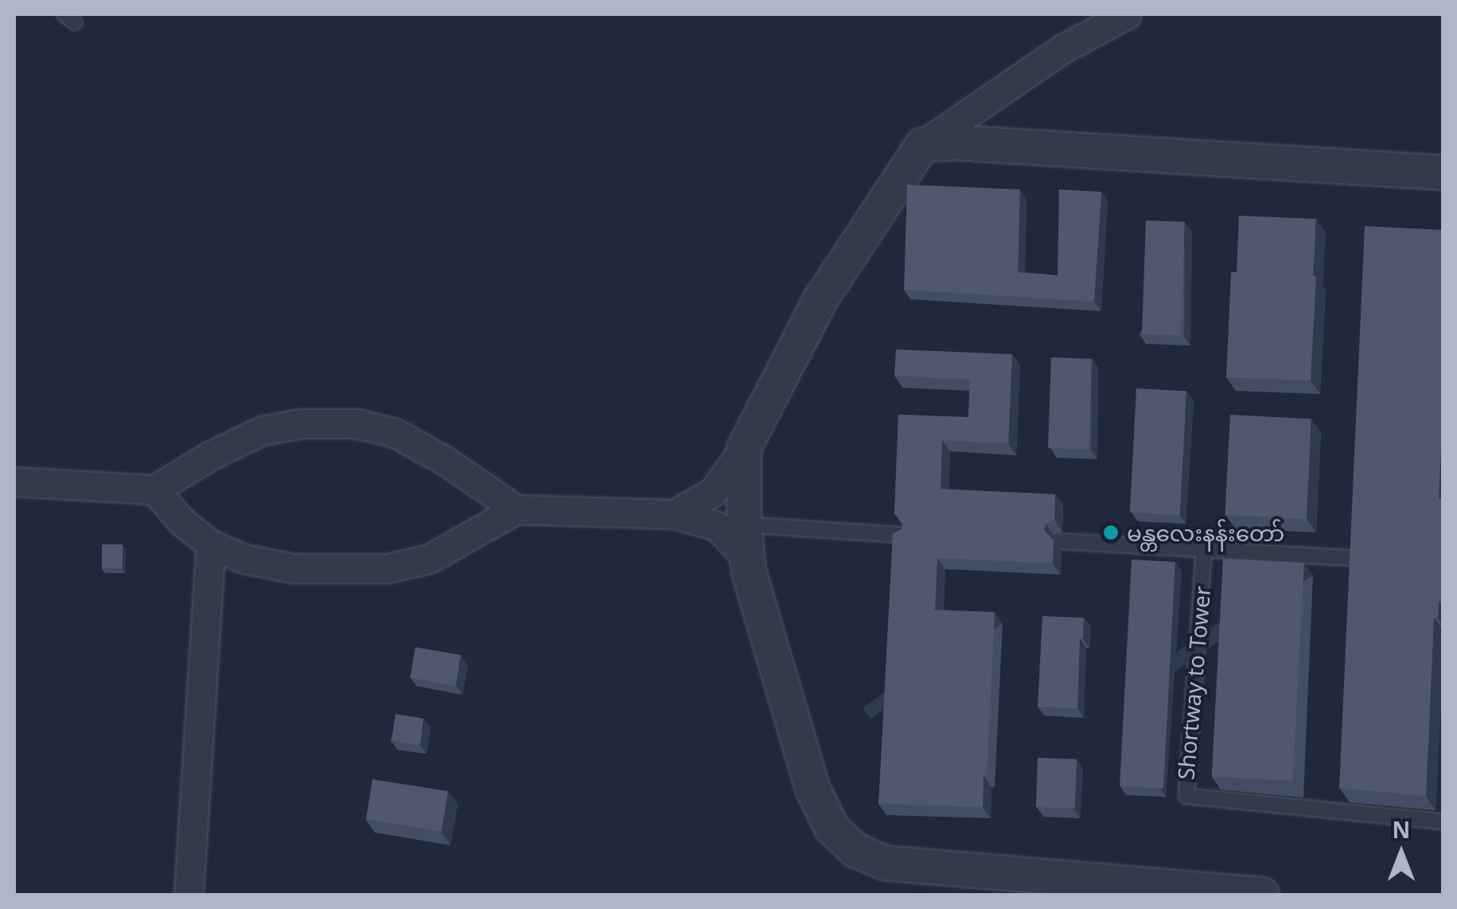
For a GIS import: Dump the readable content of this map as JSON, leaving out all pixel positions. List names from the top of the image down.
{
  "streets": {
    "lane": ["Shortway to Tower"]
  },
  "places": ["မန္တလေးနန်းတော်"],
  "north": "top"
}
